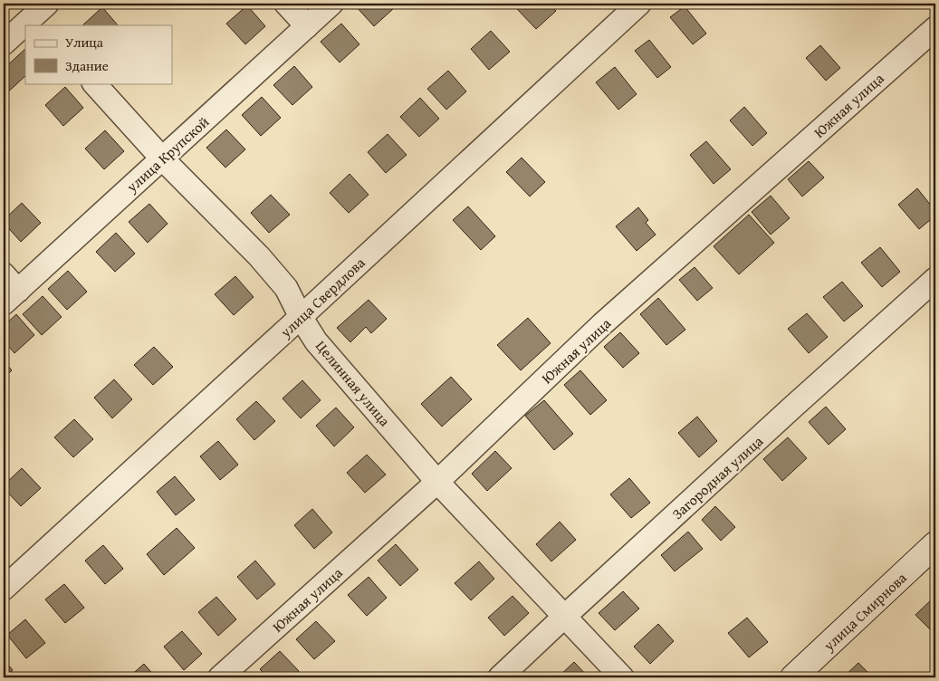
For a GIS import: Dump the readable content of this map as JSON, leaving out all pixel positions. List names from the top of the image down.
{
  "streets": {
    "street": [
      "Южная улица",
      "улица Крупской",
      "улица Свердлова",
      "Целинная улица",
      "Загородная улица",
      "улица Смирнова"
    ]
  },
  "crossings": [
    ["Южная улица", "Целинная улица"],
    ["улица Крупской", "Целинная улица"],
    ["улица Свердлова", "Целинная улица"],
    ["Целинная улица", "Загородная улица"]
  ],
  "legend": ["Улица", "Здание"]
}
